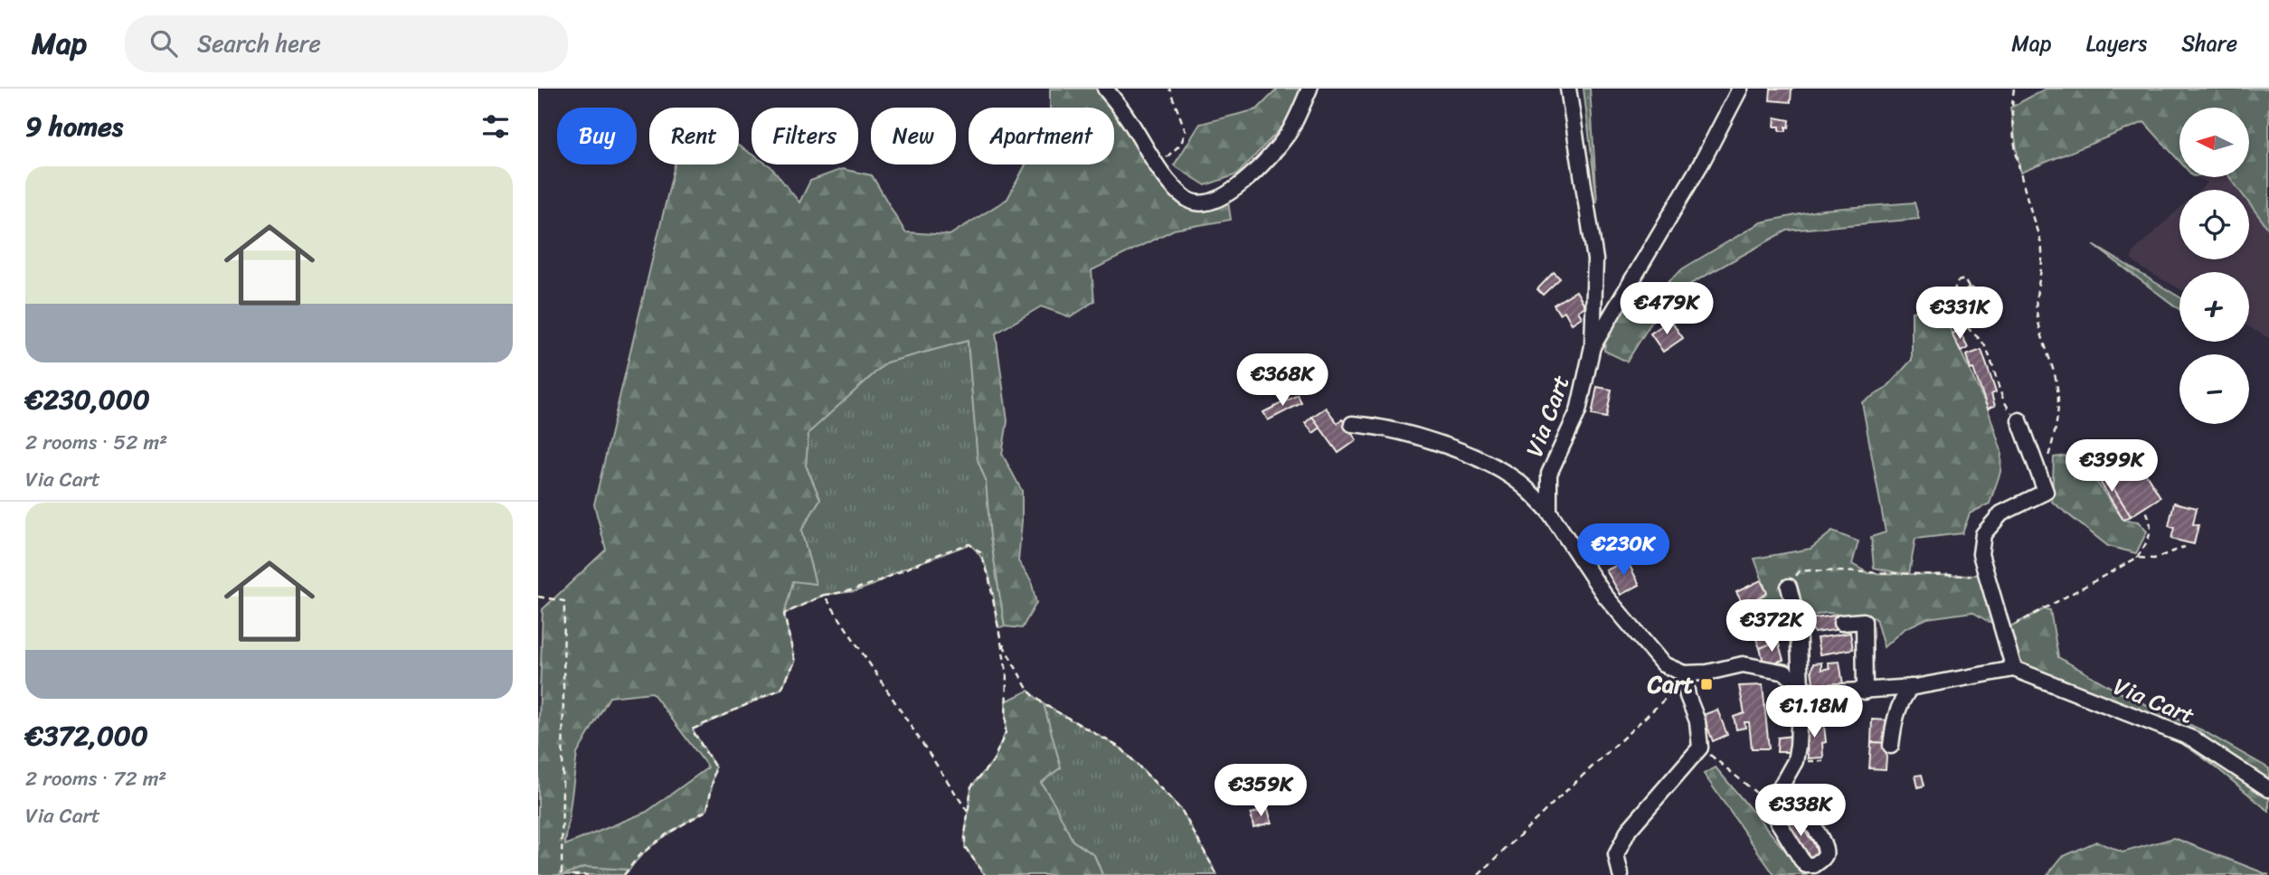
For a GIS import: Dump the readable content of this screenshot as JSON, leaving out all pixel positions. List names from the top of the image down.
{
  "streets": {
    "street": ["Via Cart"]
  },
  "places": {
    "transit": ["Cart"]
  },
  "north": "left",
  "page": {
    "header": "Map",
    "search": "Search here",
    "nav": ["Map", "Layers", "Share"],
    "heading": "9 homes",
    "map_buttons": ["+", "−"],
    "chip": [
      "Buy",
      "Rent",
      "Filters",
      "New",
      "Apartment"
    ],
    "list": [
      {
        "name": "€230,000",
        "note": "2 rooms · 52 m² · Via Cart"
      },
      {
        "name": "€372,000",
        "note": "2 rooms · 72 m² · Via Cart"
      }
    ],
    "price": [
      "€479K",
      "€331K",
      "€368K",
      "€399K",
      "€230K",
      "€372K",
      "€1.18M",
      "€359K",
      "€338K"
    ]
  }
}
